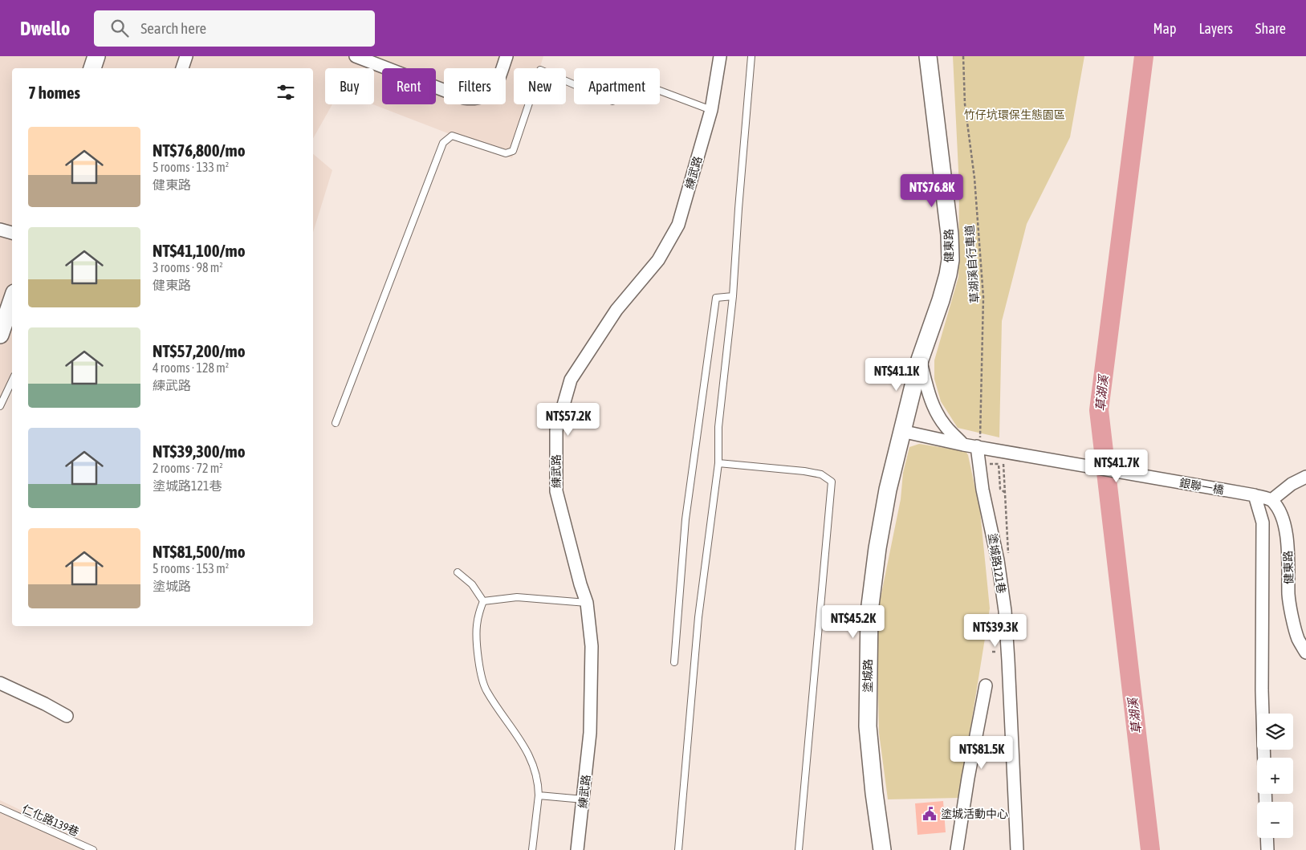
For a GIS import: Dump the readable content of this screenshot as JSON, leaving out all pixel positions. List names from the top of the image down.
{
  "streets": {
    "street": [
      "練武路",
      "健東路",
      "銀聯一橋",
      "塗城路121巷",
      "塗城路"
    ],
    "lane": ["仁化路139巷"],
    "path": ["草湖溪自行車道"]
  },
  "crossings": [
    ["健東路", "塗城路"],
    ["草湖溪自行車道", "銀聯一橋"],
    ["草湖溪自行車道", "塗城路121巷"],
    ["銀聯一橋", "塗城路121巷"]
  ],
  "water": ["草湖溪"],
  "parks": ["竹仔坑環保生態園區"],
  "places": {
    "public building": ["塗城活動中心"]
  },
  "page": {
    "header": "Dwello",
    "search": "Search here",
    "nav": ["Map", "Layers", "Share"],
    "chip": [
      "Buy",
      "Rent",
      "Filters",
      "New",
      "Apartment"
    ],
    "heading": "7 homes",
    "list": [
      {
        "name": "NT$76,800/mo",
        "note": "5 rooms · 133 m² · 健東路"
      },
      {
        "name": "NT$41,100/mo",
        "note": "3 rooms · 98 m² · 健東路"
      },
      {
        "name": "NT$57,200/mo",
        "note": "4 rooms · 128 m² · 練武路"
      },
      {
        "name": "NT$39,300/mo",
        "note": "2 rooms · 72 m² · 塗城路121巷"
      },
      {
        "name": "NT$81,500/mo",
        "note": "5 rooms · 153 m² · 塗城路"
      }
    ],
    "price": [
      "NT$76.8K",
      "NT$41.1K",
      "NT$57.2K",
      "NT$41.7K",
      "NT$45.2K",
      "NT$39.3K",
      "NT$81.5K"
    ],
    "map_buttons": ["+", "−"]
  }
}
